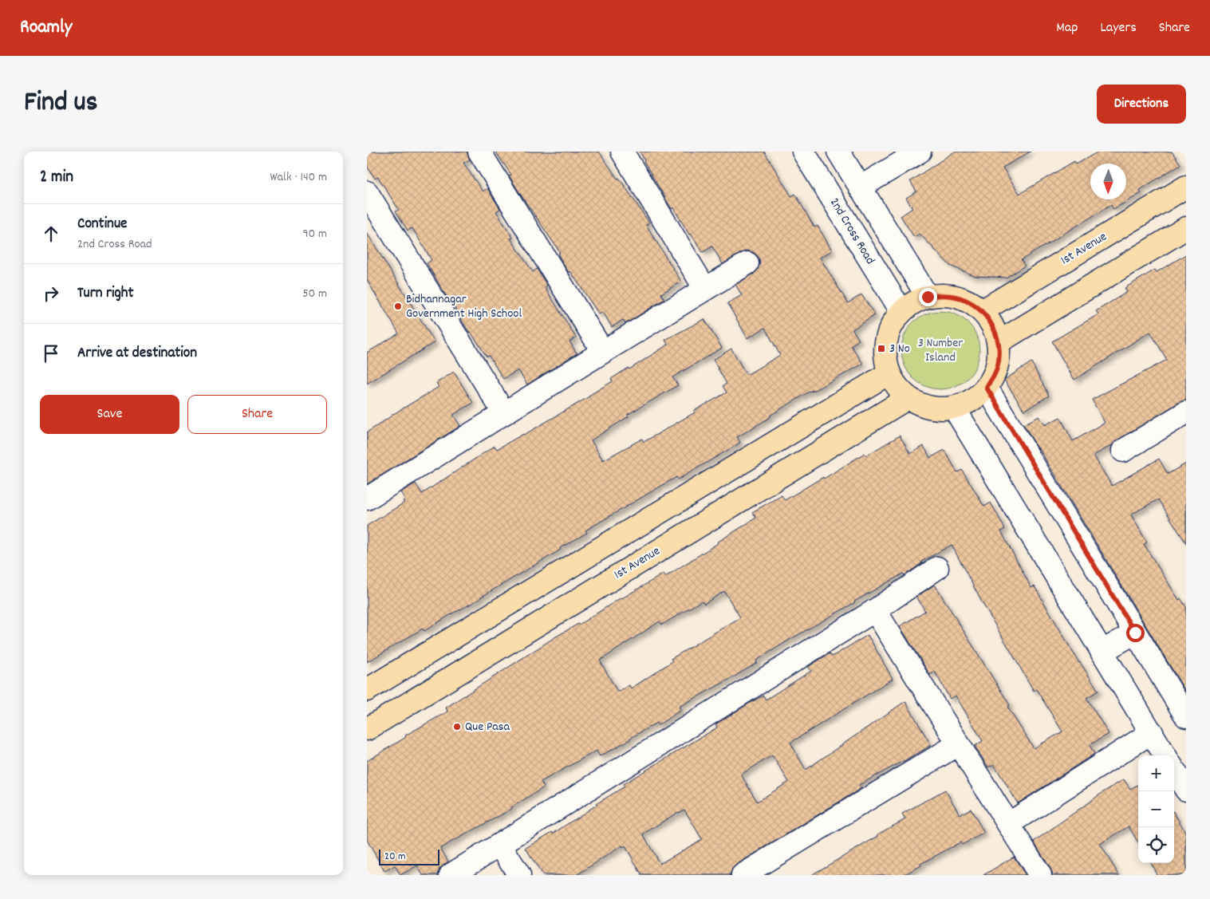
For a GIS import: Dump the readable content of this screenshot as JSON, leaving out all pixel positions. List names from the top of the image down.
{
  "streets": {
    "main road": ["1st Avenue"],
    "street": ["2nd Cross Road"]
  },
  "crossings": [
    ["2nd Cross Road", "1st Avenue"]
  ],
  "parks": ["3 Number Island"],
  "places": {
    "other": ["Bidhannagar Government High School", "Que Pasa"],
    "transit": ["3 No"]
  },
  "scale_bar": "20 m",
  "north": "bottom",
  "page": {
    "header": "Roamly",
    "nav": ["Map", "Layers", "Share"],
    "title": "Find us",
    "buttons": [
      "Directions",
      ["Save", "Share"]
    ],
    "heading": ["2 min", "Walk · 140 m"],
    "list": [
      ["Continue", "2nd Cross Road", "90 m"],
      ["Turn right", "50 m"],
      "Arrive at destination"
    ],
    "map_buttons": ["+", "−"],
    "scale": "20 m"
  }
}
